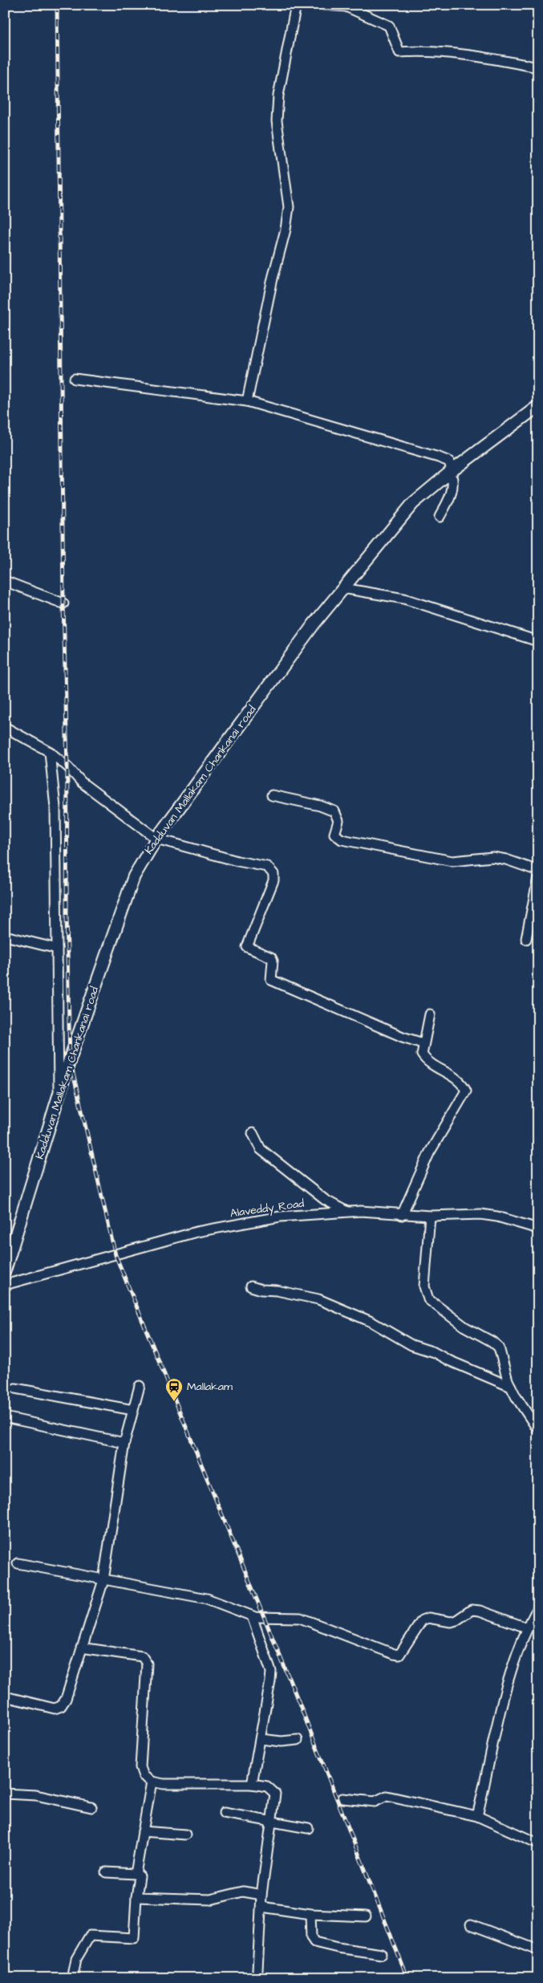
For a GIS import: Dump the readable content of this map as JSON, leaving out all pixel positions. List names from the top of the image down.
{
  "streets": {
    "main road": ["Kadduvan Mallakam Chankanai road"],
    "street": ["Alaveddy Road"]
  },
  "places": {
    "station": ["Mallakam"]
  }
}
